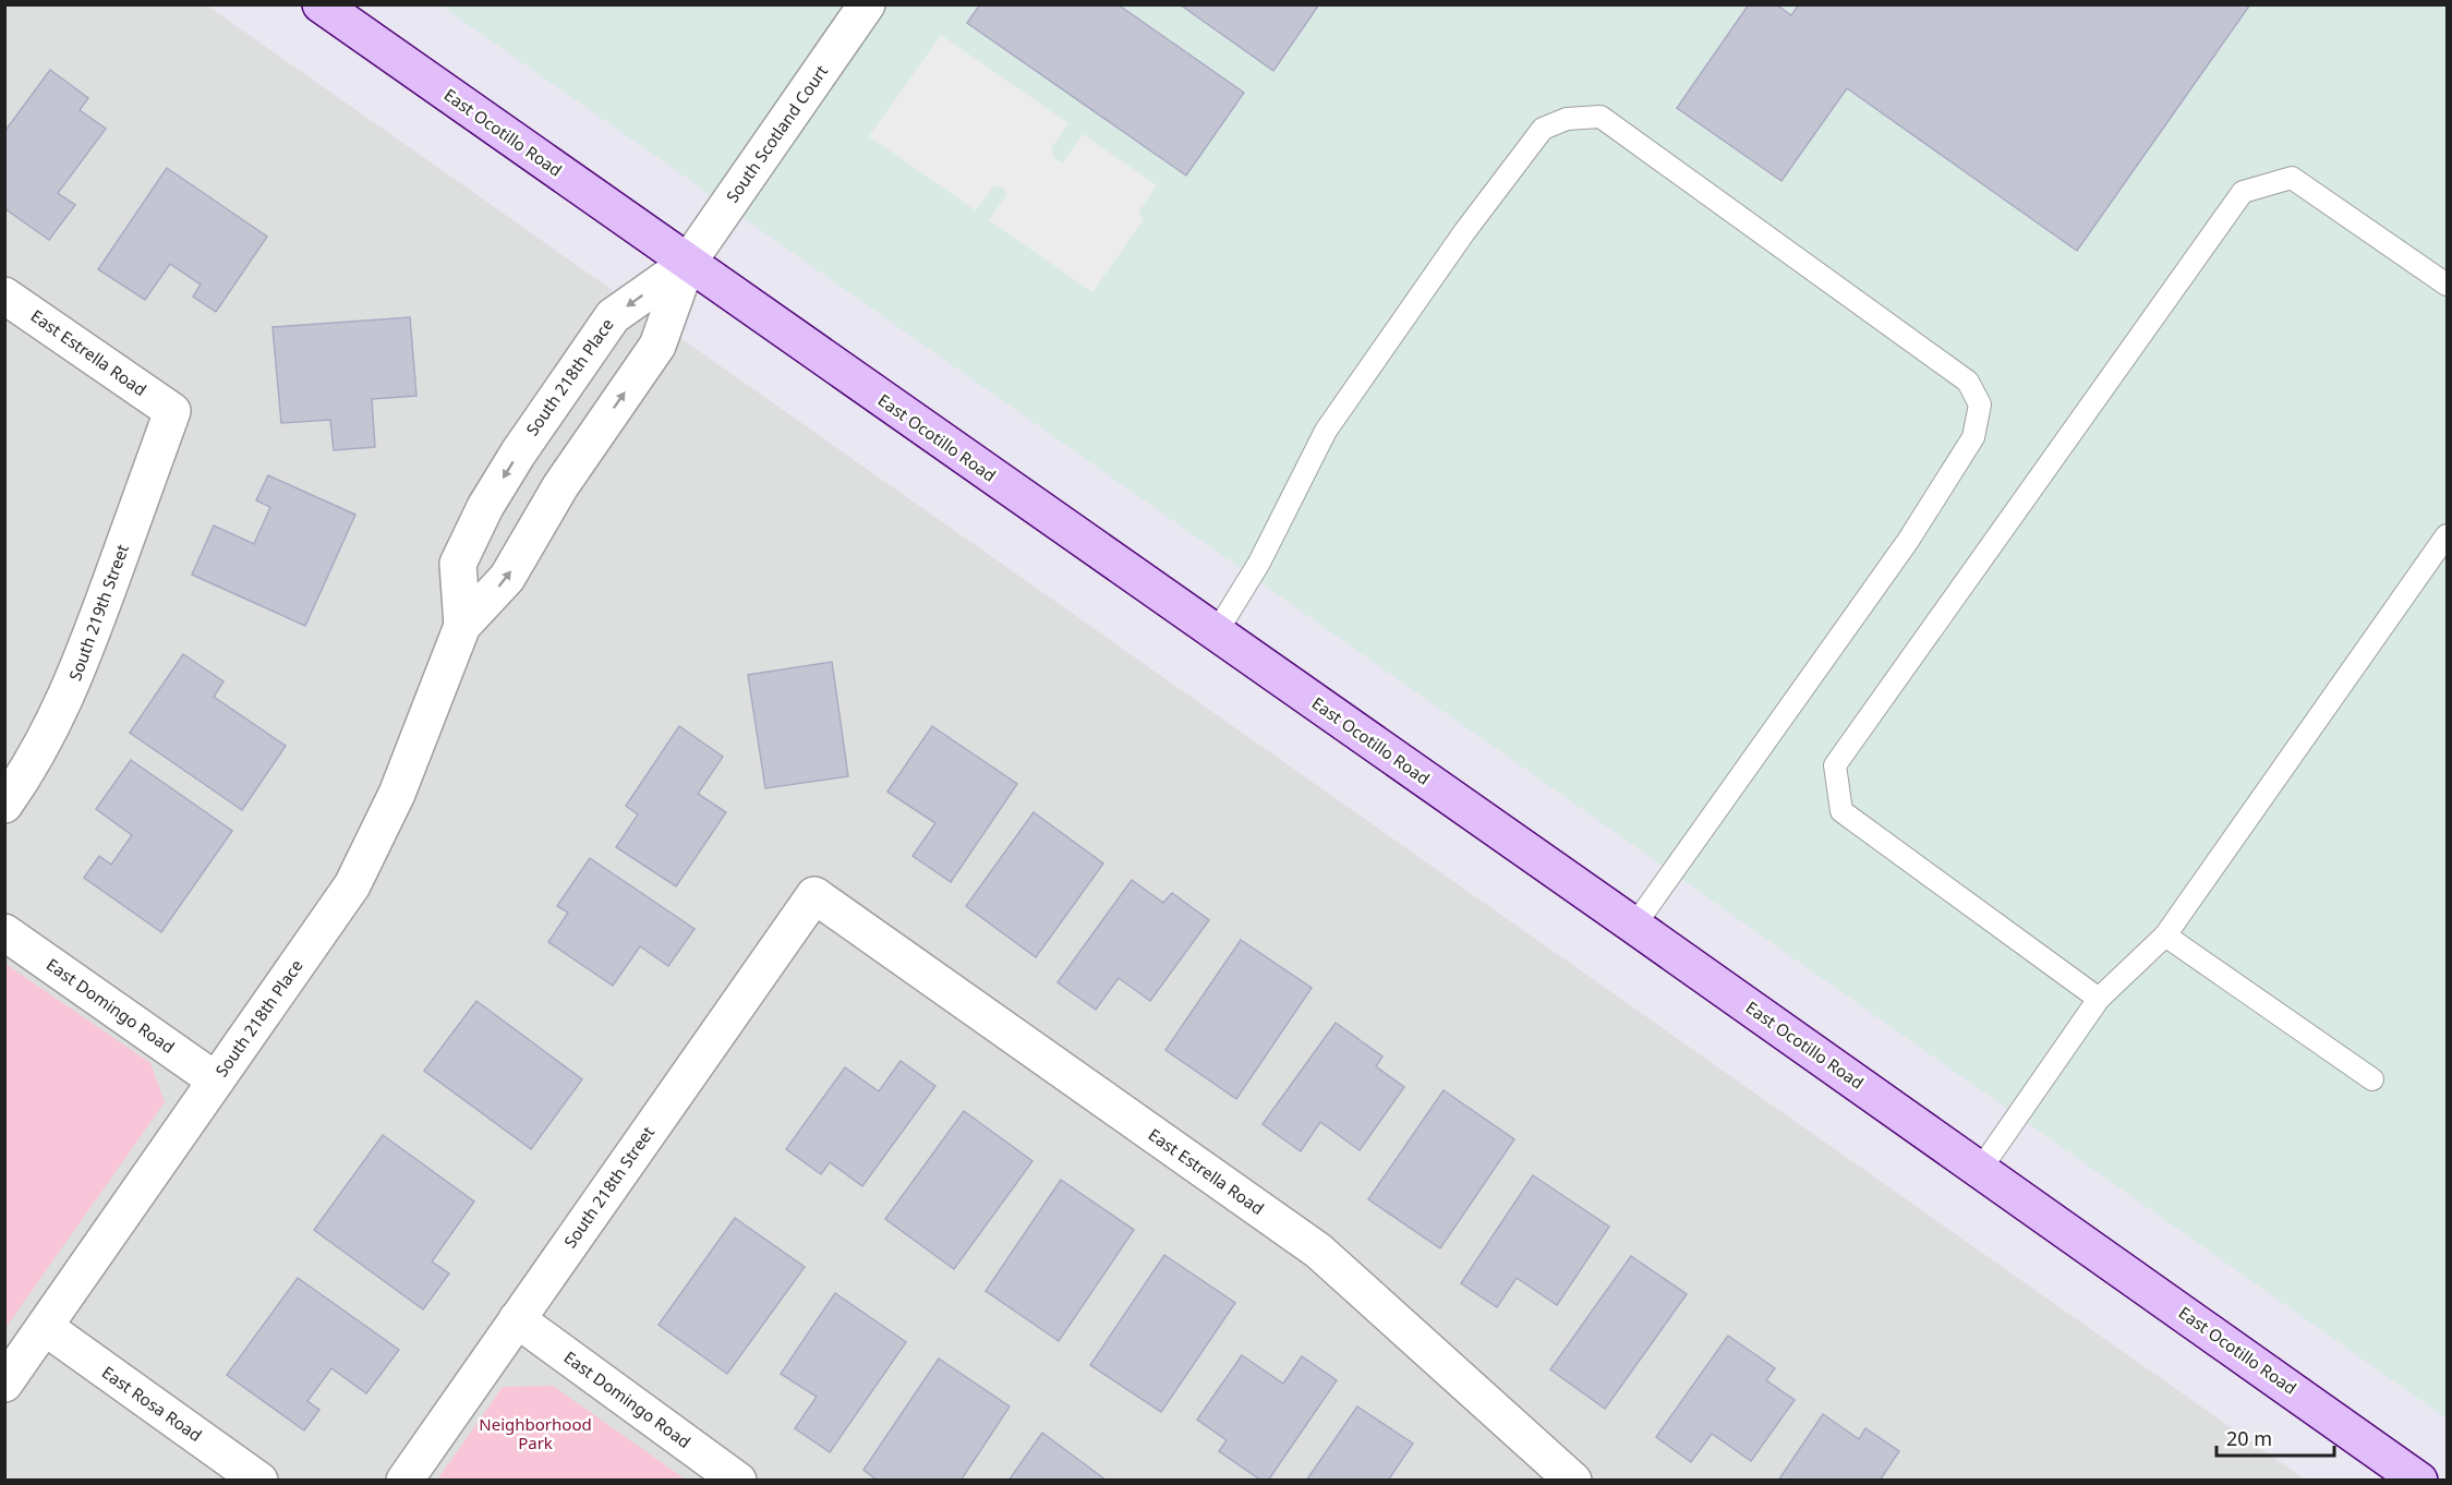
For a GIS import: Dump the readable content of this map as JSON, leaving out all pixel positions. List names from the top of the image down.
{
  "streets": {
    "main road": ["East Ocotillo Road"],
    "street": [
      "South Scotland Court",
      "East Estrella Road",
      "South 218th Place",
      "South 219th Street",
      "East Domingo Road",
      "South 218th Street",
      "East Rosa Road"
    ]
  },
  "crossings": [
    ["East Ocotillo Road", "South Scotland Court"],
    ["East Ocotillo Road", "South 218th Place"],
    ["South Scotland Court", "South 218th Place"],
    ["East Estrella Road", "South 219th Street"],
    ["East Estrella Road", "South 218th Street"],
    ["South 218th Place", "East Domingo Road"],
    ["South 218th Place", "East Rosa Road"],
    ["East Domingo Road", "South 218th Street"]
  ],
  "parks": ["Neighborhood Park"],
  "scale_bar": "20 m"
}
